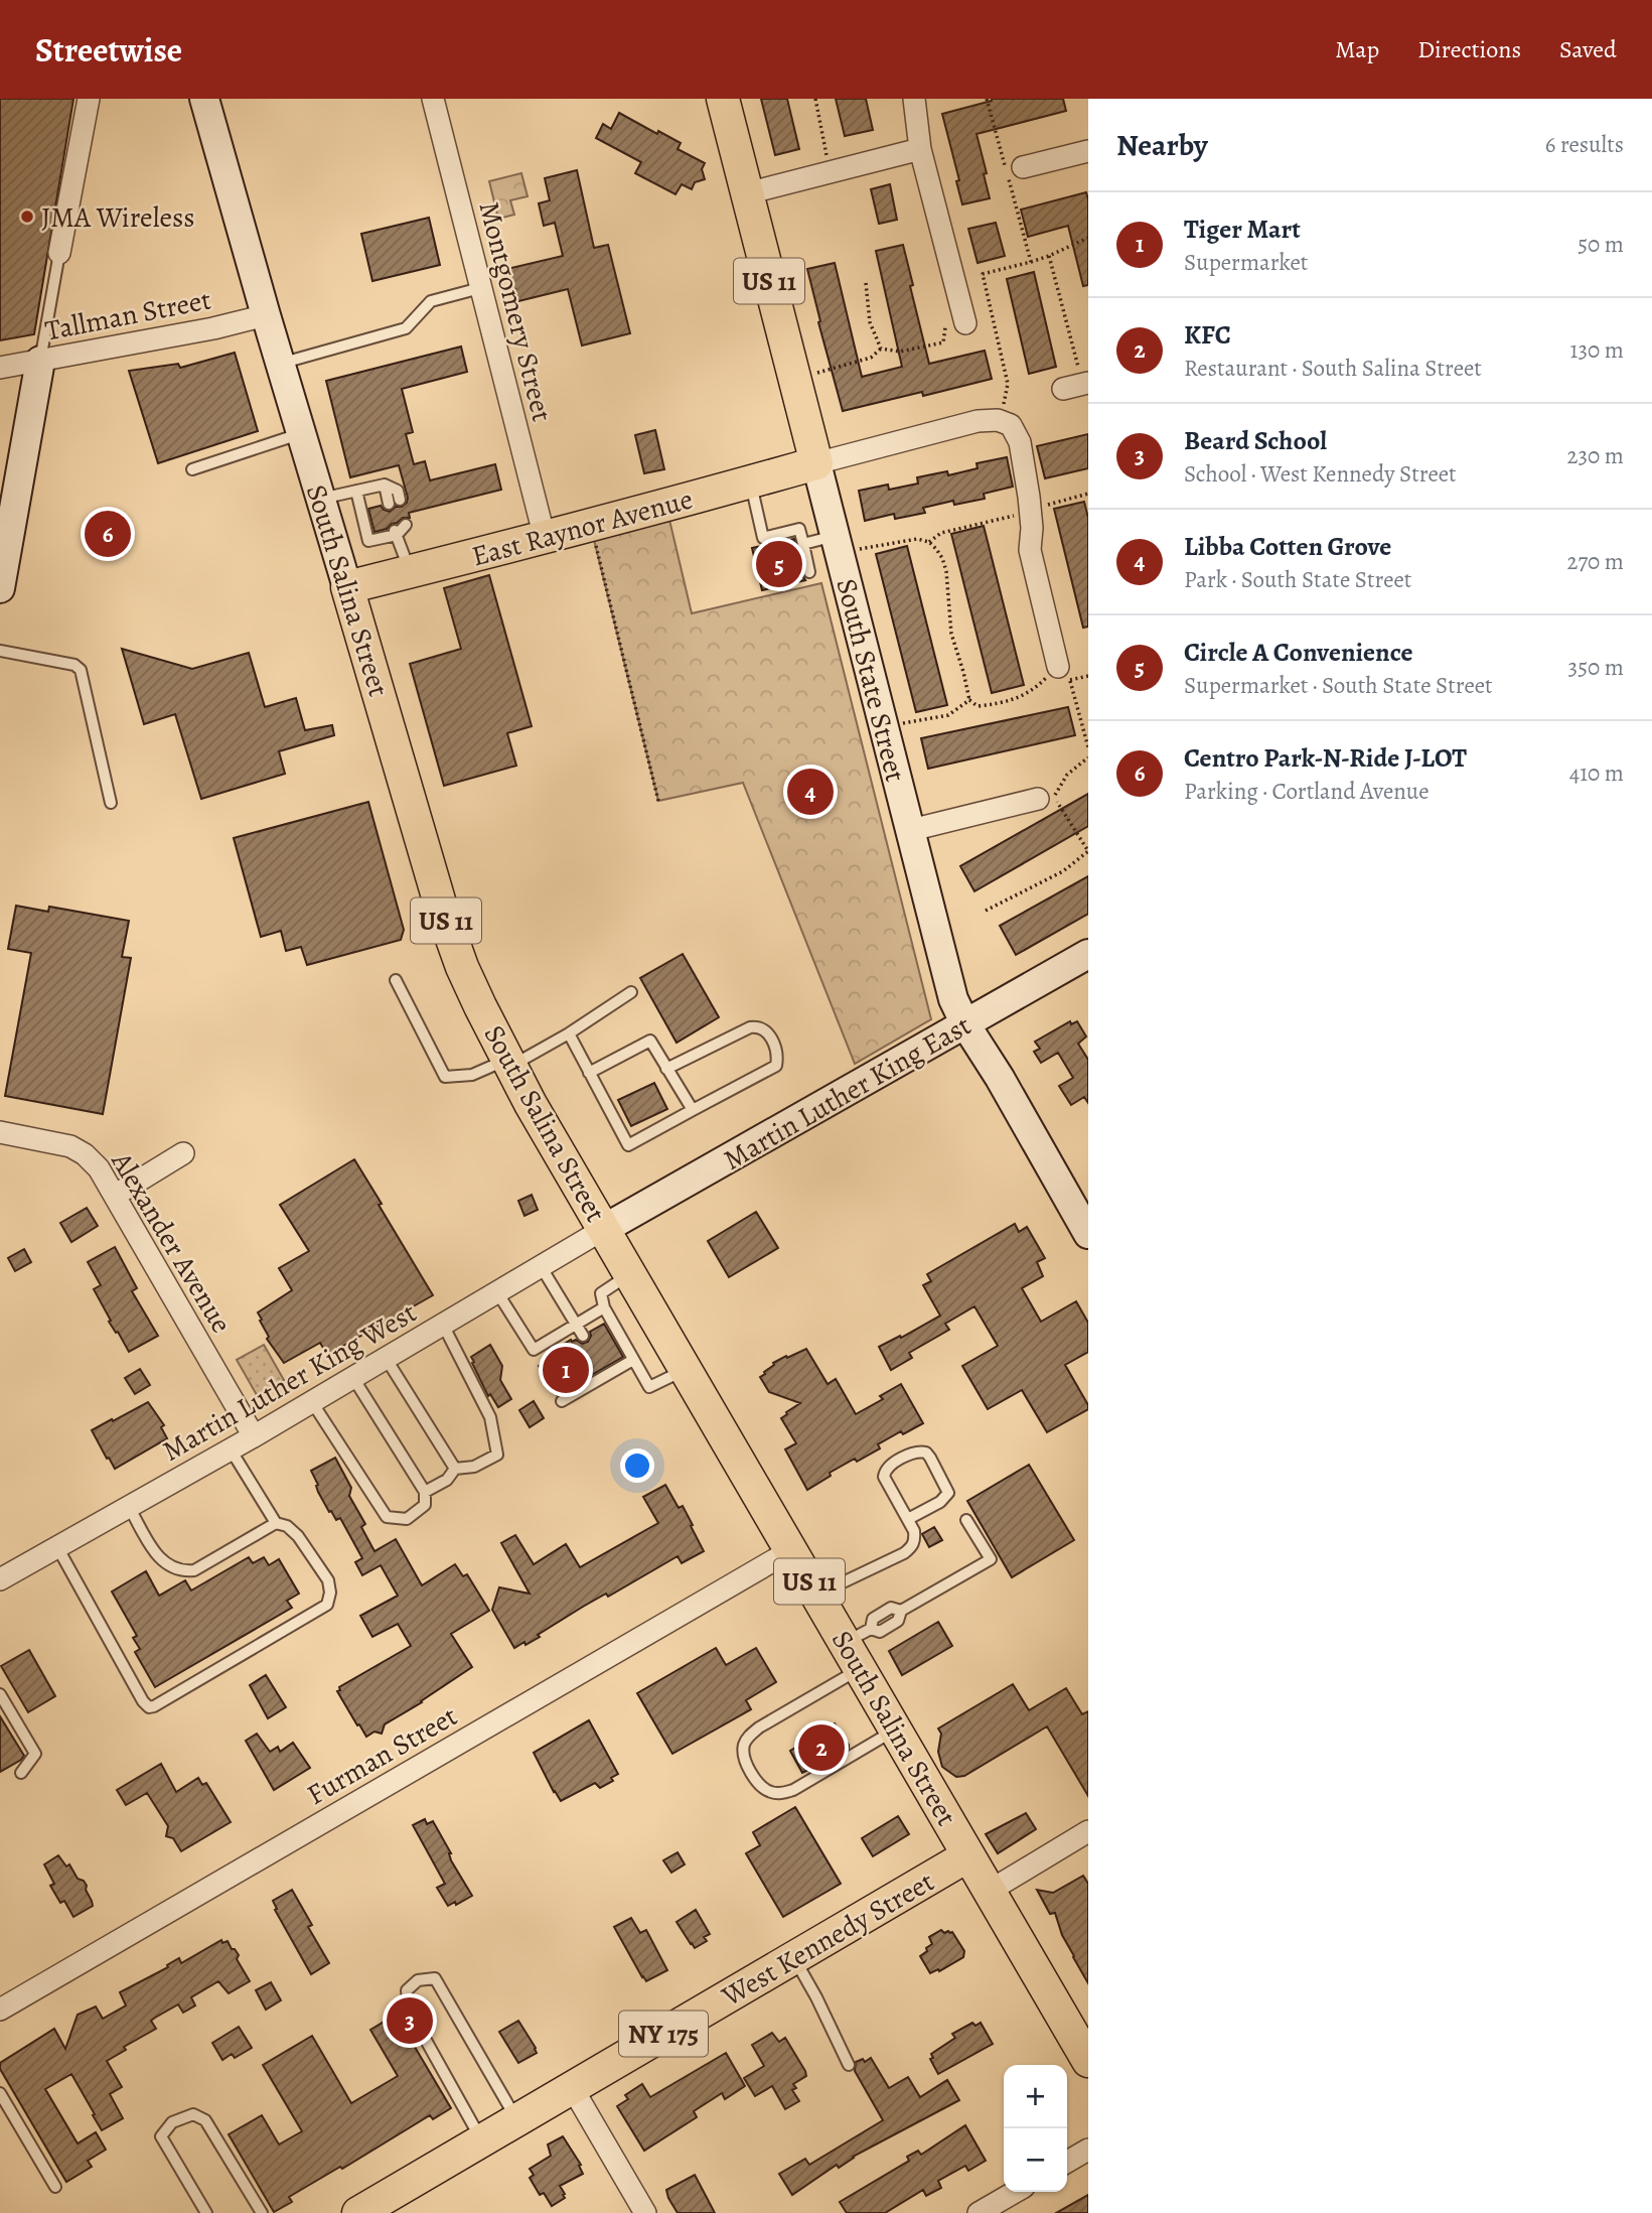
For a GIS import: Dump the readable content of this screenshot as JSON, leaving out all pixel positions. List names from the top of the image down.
{
  "streets": {
    "main road": [
      "US 11",
      "East Raynor Avenue",
      "South Salina Street",
      "South State Street",
      "West Kennedy Street",
      "NY 175"
    ],
    "street": [
      "Montgomery Street",
      "Tallman Street",
      "Martin Luther King East",
      "Alexander Avenue",
      "Martin Luther King West",
      "Furman Street"
    ]
  },
  "crossings": [
    ["Montgomery Street", "East Raynor Avenue"],
    ["Tallman Street", "South Salina Street"],
    ["East Raynor Avenue", "South Salina Street"],
    ["East Raynor Avenue", "South State Street"],
    ["South Salina Street", "Martin Luther King East"],
    ["South Salina Street", "Martin Luther King West"],
    ["South Salina Street", "Furman Street"],
    ["South Salina Street", "West Kennedy Street"],
    ["South State Street", "Martin Luther King East"],
    ["Martin Luther King East", "Martin Luther King West"],
    ["Alexander Avenue", "Martin Luther King West"]
  ],
  "places": ["JMA Wireless"],
  "page": {
    "header": "Streetwise",
    "nav": ["Map", "Directions", "Saved"],
    "heading": ["Nearby", "6 results"],
    "list": [
      {
        "mark": "1",
        "name": "Tiger Mart",
        "note": "Supermarket",
        "value": "50 m"
      },
      {
        "mark": "2",
        "name": "KFC",
        "note": "Restaurant · South Salina Street",
        "value": "130 m"
      },
      {
        "mark": "3",
        "name": "Beard School",
        "note": "School · West Kennedy Street",
        "value": "230 m"
      },
      {
        "mark": "4",
        "name": "Libba Cotten Grove",
        "note": "Park · South State Street",
        "value": "270 m"
      },
      {
        "mark": "5",
        "name": "Circle A Convenience",
        "note": "Supermarket · South State Street",
        "value": "350 m"
      },
      {
        "mark": "6",
        "name": "Centro Park-N-Ride J-LOT",
        "note": "Parking · Cortland Avenue",
        "value": "410 m"
      }
    ],
    "pins": [
      "6",
      "5",
      "4",
      "1",
      "2",
      "3"
    ],
    "map_buttons": ["+", "−"]
  }
}
